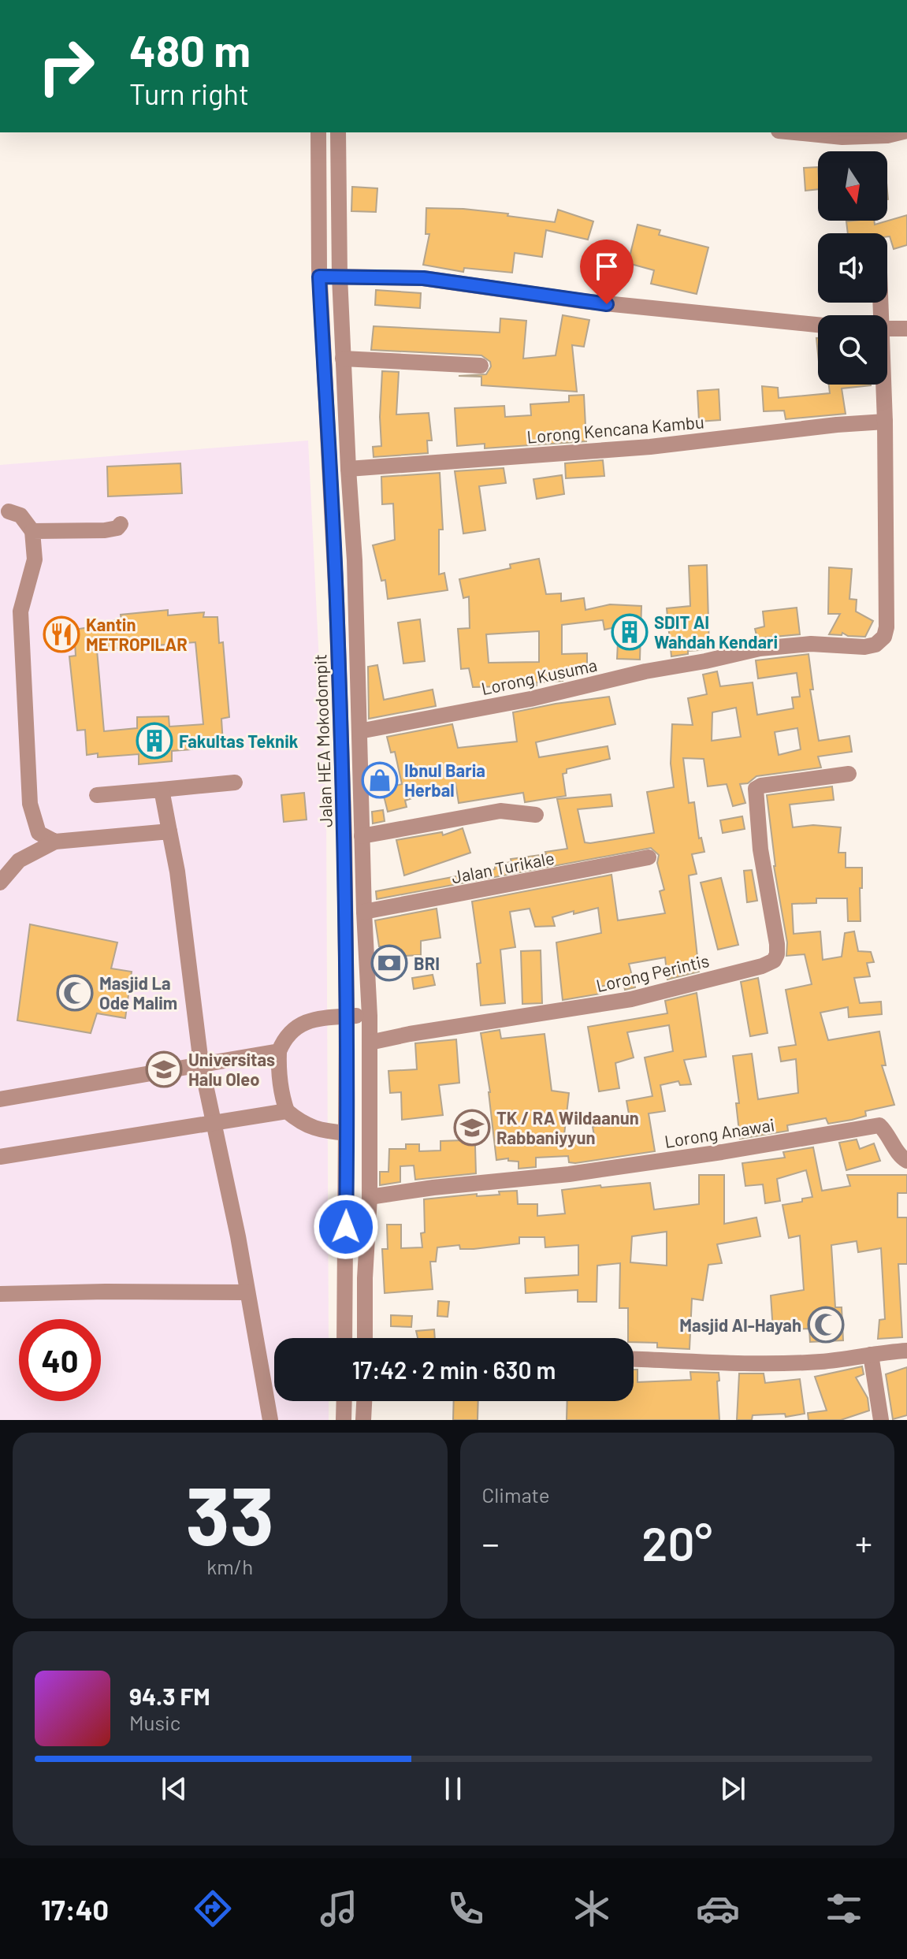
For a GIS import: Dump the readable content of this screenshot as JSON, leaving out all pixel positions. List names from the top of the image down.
{
  "streets": {
    "street": [
      "Lorong Kencana Kambu",
      "Lorong Kusuma",
      "Jalan HEA Mokodompit",
      "Jalan Turikale",
      "Lorong Perintis",
      "Lorong Anawai"
    ]
  },
  "crossings": [
    ["Lorong Kencana Kambu", "Lorong Kusuma"],
    ["Lorong Kencana Kambu", "Jalan HEA Mokodompit"],
    ["Lorong Kusuma", "Jalan HEA Mokodompit"],
    ["Jalan HEA Mokodompit", "Jalan Turikale"],
    ["Jalan HEA Mokodompit", "Lorong Perintis"],
    ["Jalan HEA Mokodompit", "Lorong Anawai"]
  ],
  "places": {
    "building": ["SDIT Al Wahdah Kendari", "Fakultas Teknik"],
    "restaurant": ["Kantin METROPILAR"],
    "shop": ["Ibnul Baria Herbal"],
    "bank": ["BRI"],
    "mosque": ["Masjid La Ode Malim", "Masjid Al-Hayah"],
    "school or university": ["Universitas Halu Oleo", "TK / RA Wildaanun Rabbaniyyun"]
  },
  "north": "bottom",
  "page": {
    "turn": ["480 m", "Turn right"],
    "limit": "40",
    "trip": "17:42 · 2 min · 630 m",
    "tile": [
      ["33", "km/h"],
      "Climate"
    ],
    "heat": ["−", "20°", "+"],
    "song": ["94.3 FM", "Music"],
    "tabs": "17:40"
  }
}
